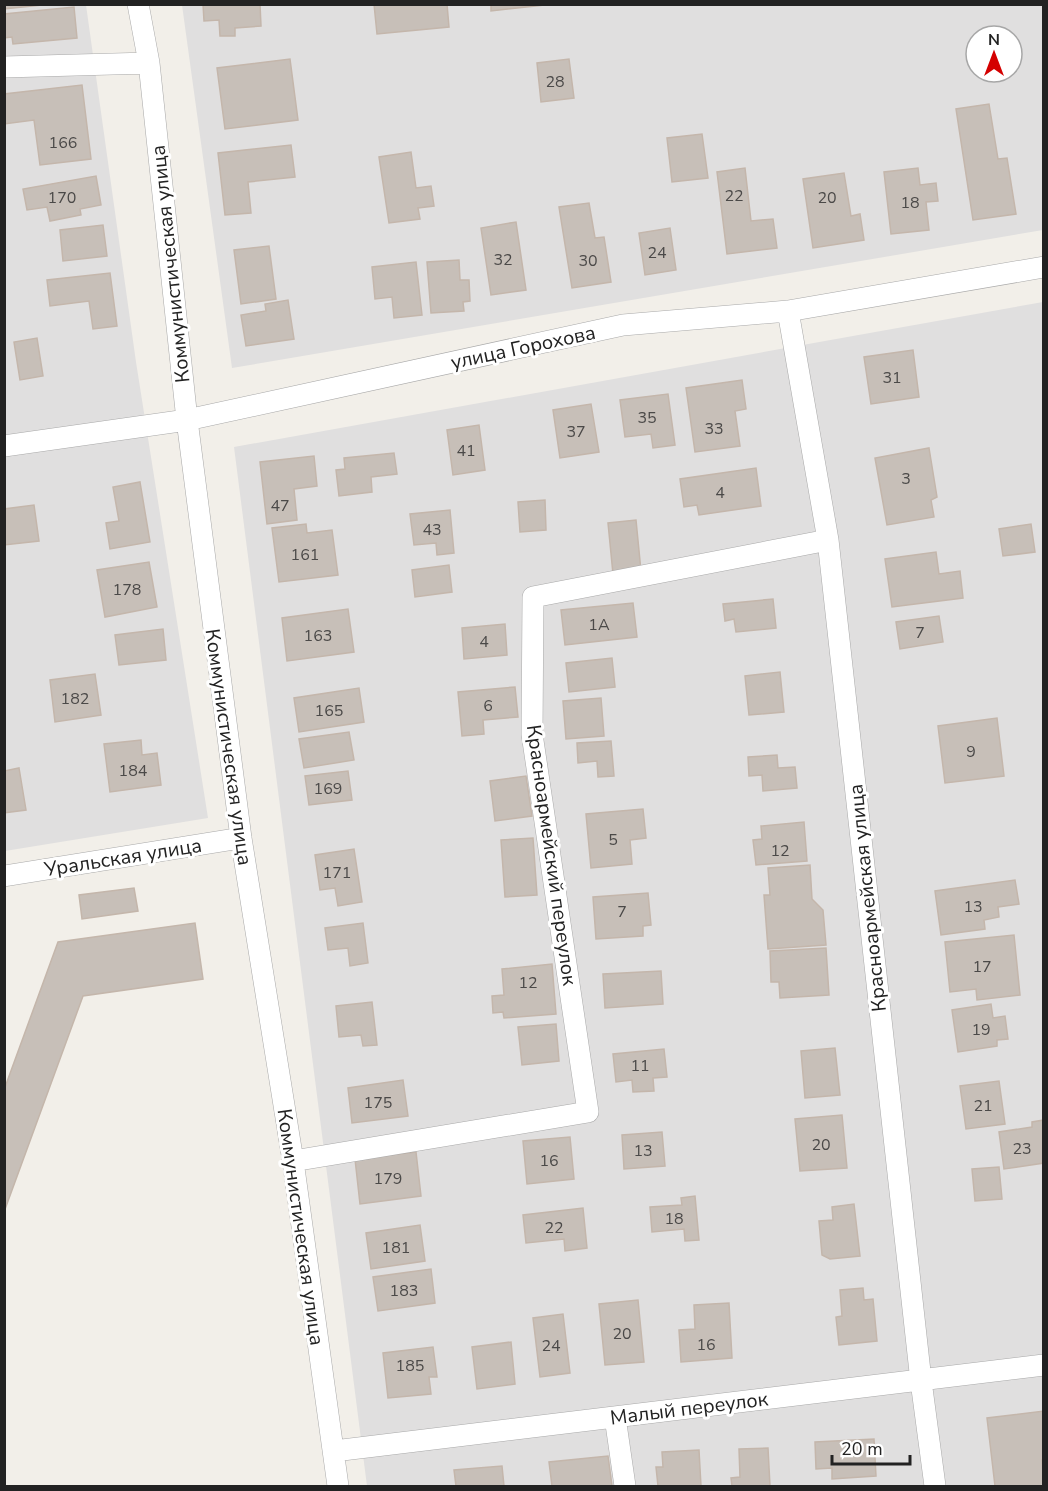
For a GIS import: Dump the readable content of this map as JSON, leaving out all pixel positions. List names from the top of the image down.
{
  "streets": {
    "street": [
      "Коммунистическая улица",
      "улица Горохова",
      "Красноармейский переулок",
      "Уральская улица",
      "Красноармейская улица",
      "Малый переулок"
    ]
  },
  "crossings": [
    ["Коммунистическая улица", "улица Горохова"],
    ["Коммунистическая улица", "Красноармейский переулок"],
    ["Коммунистическая улица", "Уральская улица"],
    ["Коммунистическая улица", "Малый переулок"],
    ["улица Горохова", "Красноармейская улица"],
    ["Красноармейский переулок", "Красноармейская улица"],
    ["Красноармейская улица", "Малый переулок"]
  ],
  "house_numbers": [
    "28",
    "166",
    "22",
    "170",
    "20",
    "18",
    "24",
    "32",
    "30",
    "31",
    "35",
    "33",
    "37",
    "41",
    "3",
    "4",
    "47",
    "43",
    "161",
    "178",
    "1А",
    "7",
    "163",
    "4",
    "182",
    "6",
    "165",
    "9",
    "184",
    "169",
    "5",
    "12",
    "171",
    "13",
    "7",
    "17",
    "12",
    "19",
    "11",
    "175",
    "21",
    "20",
    "23",
    "13",
    "16",
    "179",
    "18",
    "22",
    "181",
    "183",
    "20",
    "16",
    "24",
    "185"
  ],
  "scale_bar": "20 m",
  "north": "top"
}
